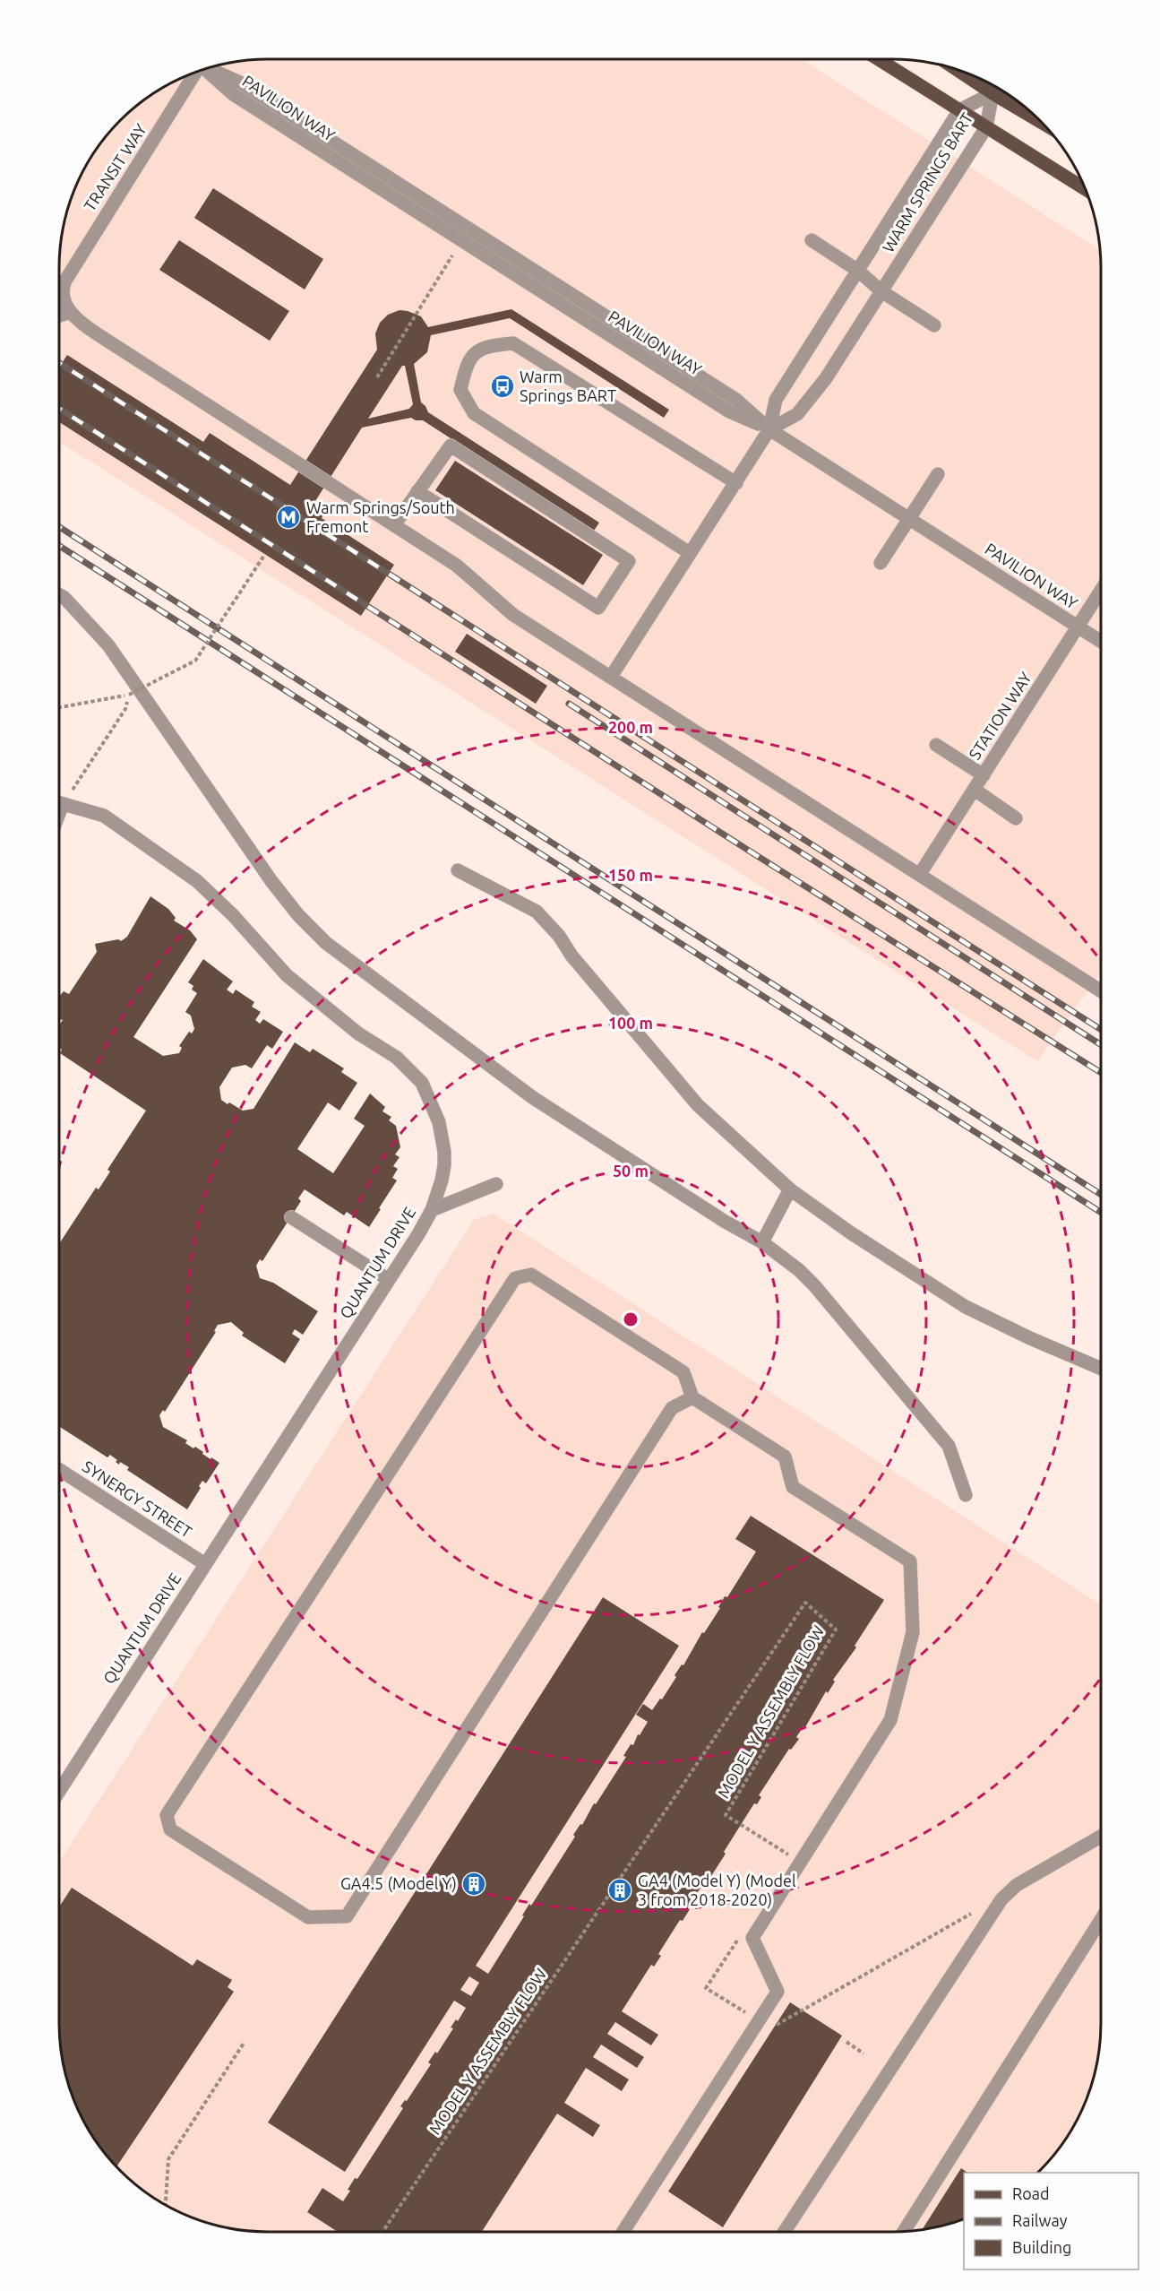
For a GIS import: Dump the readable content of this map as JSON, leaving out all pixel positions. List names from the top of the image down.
{
  "streets": {
    "street": [
      "PAVILION WAY",
      "TRANSIT WAY",
      "WARM SPRINGS BART",
      "STATION WAY",
      "QUANTUM DRIVE",
      "SYNERGY STREET"
    ],
    "path": ["MODEL Y ASSEMBLY FLOW"]
  },
  "crossings": [
    ["PAVILION WAY", "WARM SPRINGS BART"],
    ["PAVILION WAY", "STATION WAY"],
    ["QUANTUM DRIVE", "SYNERGY STREET"]
  ],
  "places": {
    "bus stop": ["Warm Springs BART"],
    "metro station": ["Warm Springs/South Fremont"],
    "building": ["GA4.5 (Model Y)", "GA4 (Model Y) (Model 3 from 2018-2020)"]
  },
  "legend": ["Road", "Railway", "Building"],
  "rings": [
    "200 m",
    "150 m",
    "100 m",
    "50 m"
  ]
}
